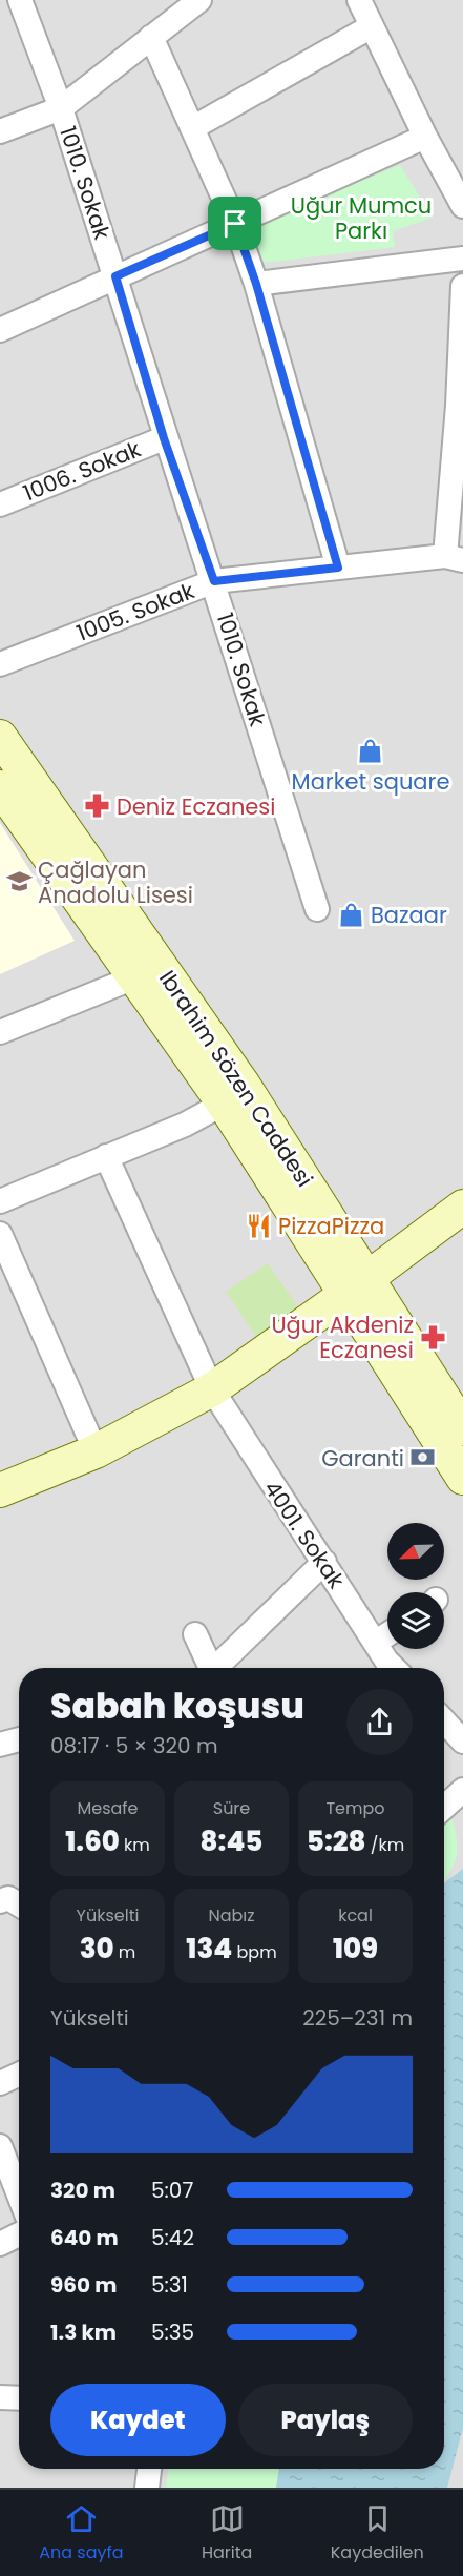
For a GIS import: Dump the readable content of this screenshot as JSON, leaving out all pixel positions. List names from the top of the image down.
{
  "streets": {
    "main road": ["Ibrahim Sözen Caddesi"],
    "street": [
      "1010. Sokak",
      "1006. Sokak",
      "1005. Sokak",
      "4001. Sokak"
    ]
  },
  "crossings": [
    ["1010. Sokak", "1006. Sokak"],
    ["1010. Sokak", "1005. Sokak"]
  ],
  "parks": ["Uğur Mumcu Parkı"],
  "places": {
    "shop": ["Market square", "Bazaar"],
    "pharmacy": ["Deniz Eczanesi", "Uğur Akdeniz Eczanesi"],
    "school or university": ["Çağlayan Anadolu Lisesi"],
    "restaurant": ["PizzaPizza"],
    "bank": ["Garanti"]
  },
  "north": "bottom left",
  "page": {
    "heading": ["Sabah koşusu", "08:17 · 5 × 320 m"],
    "stats": [
      ["Mesafe", "1.60 km"],
      ["Süre", "8:45"],
      ["Tempo", "5:28 /km"],
      ["Yükselti", "30 m"],
      ["Nabız", "134 bpm"],
      ["kcal", "109"]
    ],
    "chart": ["Yükselti", "225–231 m"],
    "list": [
      {
        "name": "320 m",
        "note": "5:07"
      },
      {
        "name": "640 m",
        "note": "5:42"
      },
      {
        "name": "960 m",
        "note": "5:31"
      },
      {
        "name": "1.3 km",
        "note": "5:35"
      }
    ],
    "buttons": ["Kaydet", "Paylaş"],
    "tabs": ["Ana sayfa", "Harita", "Kaydedilen"]
  }
}
